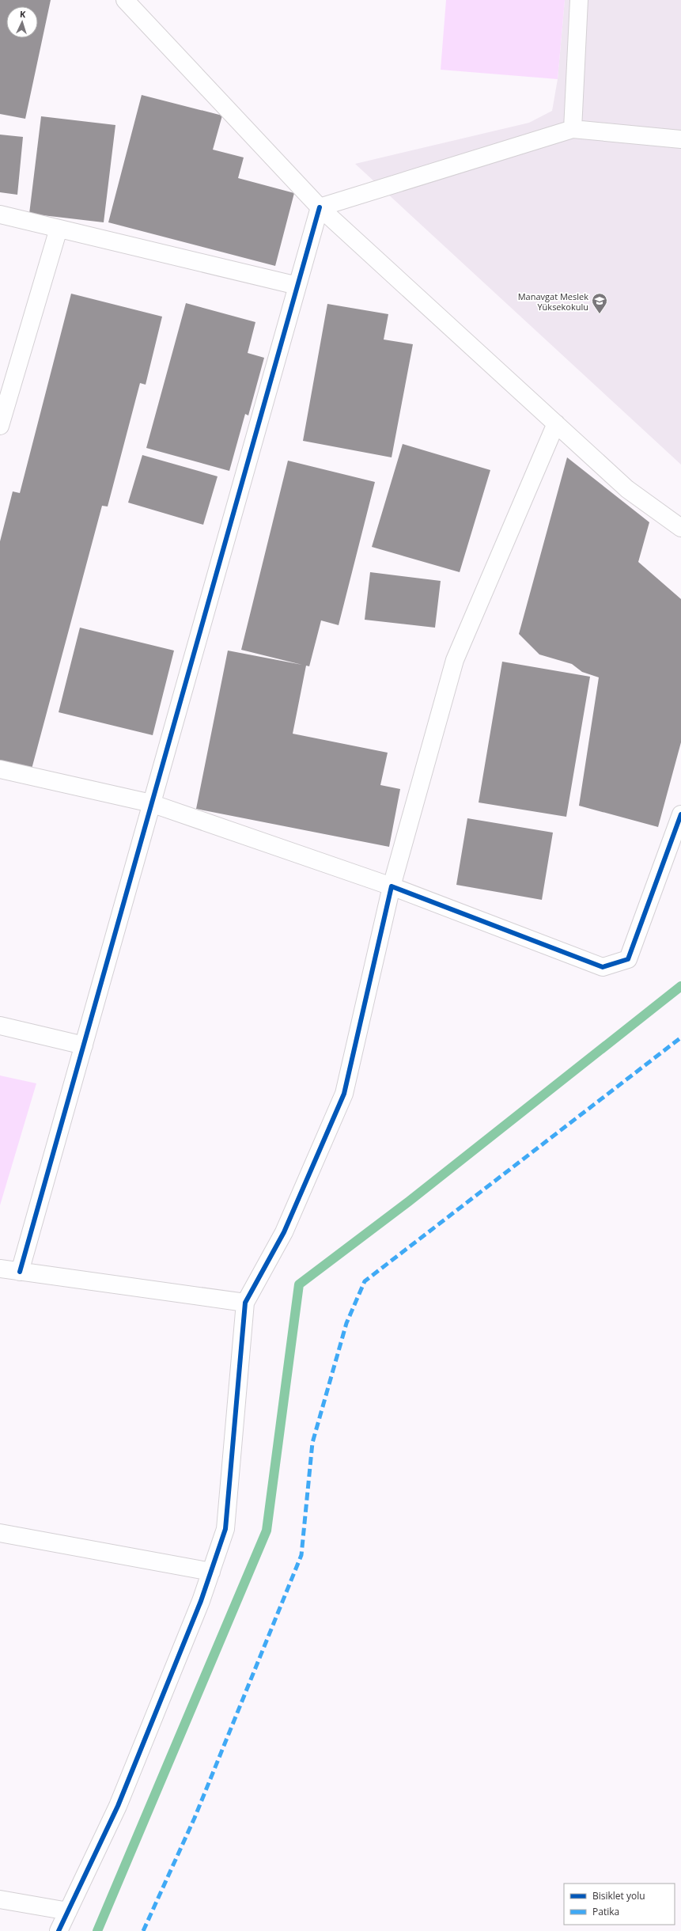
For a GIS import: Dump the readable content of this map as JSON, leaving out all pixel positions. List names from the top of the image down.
{
  "places": {
    "school or university": ["Manavgat Meslek Yüksekokulu"]
  },
  "legend": ["Bisiklet yolu", "Patika"],
  "north": "top"
}
